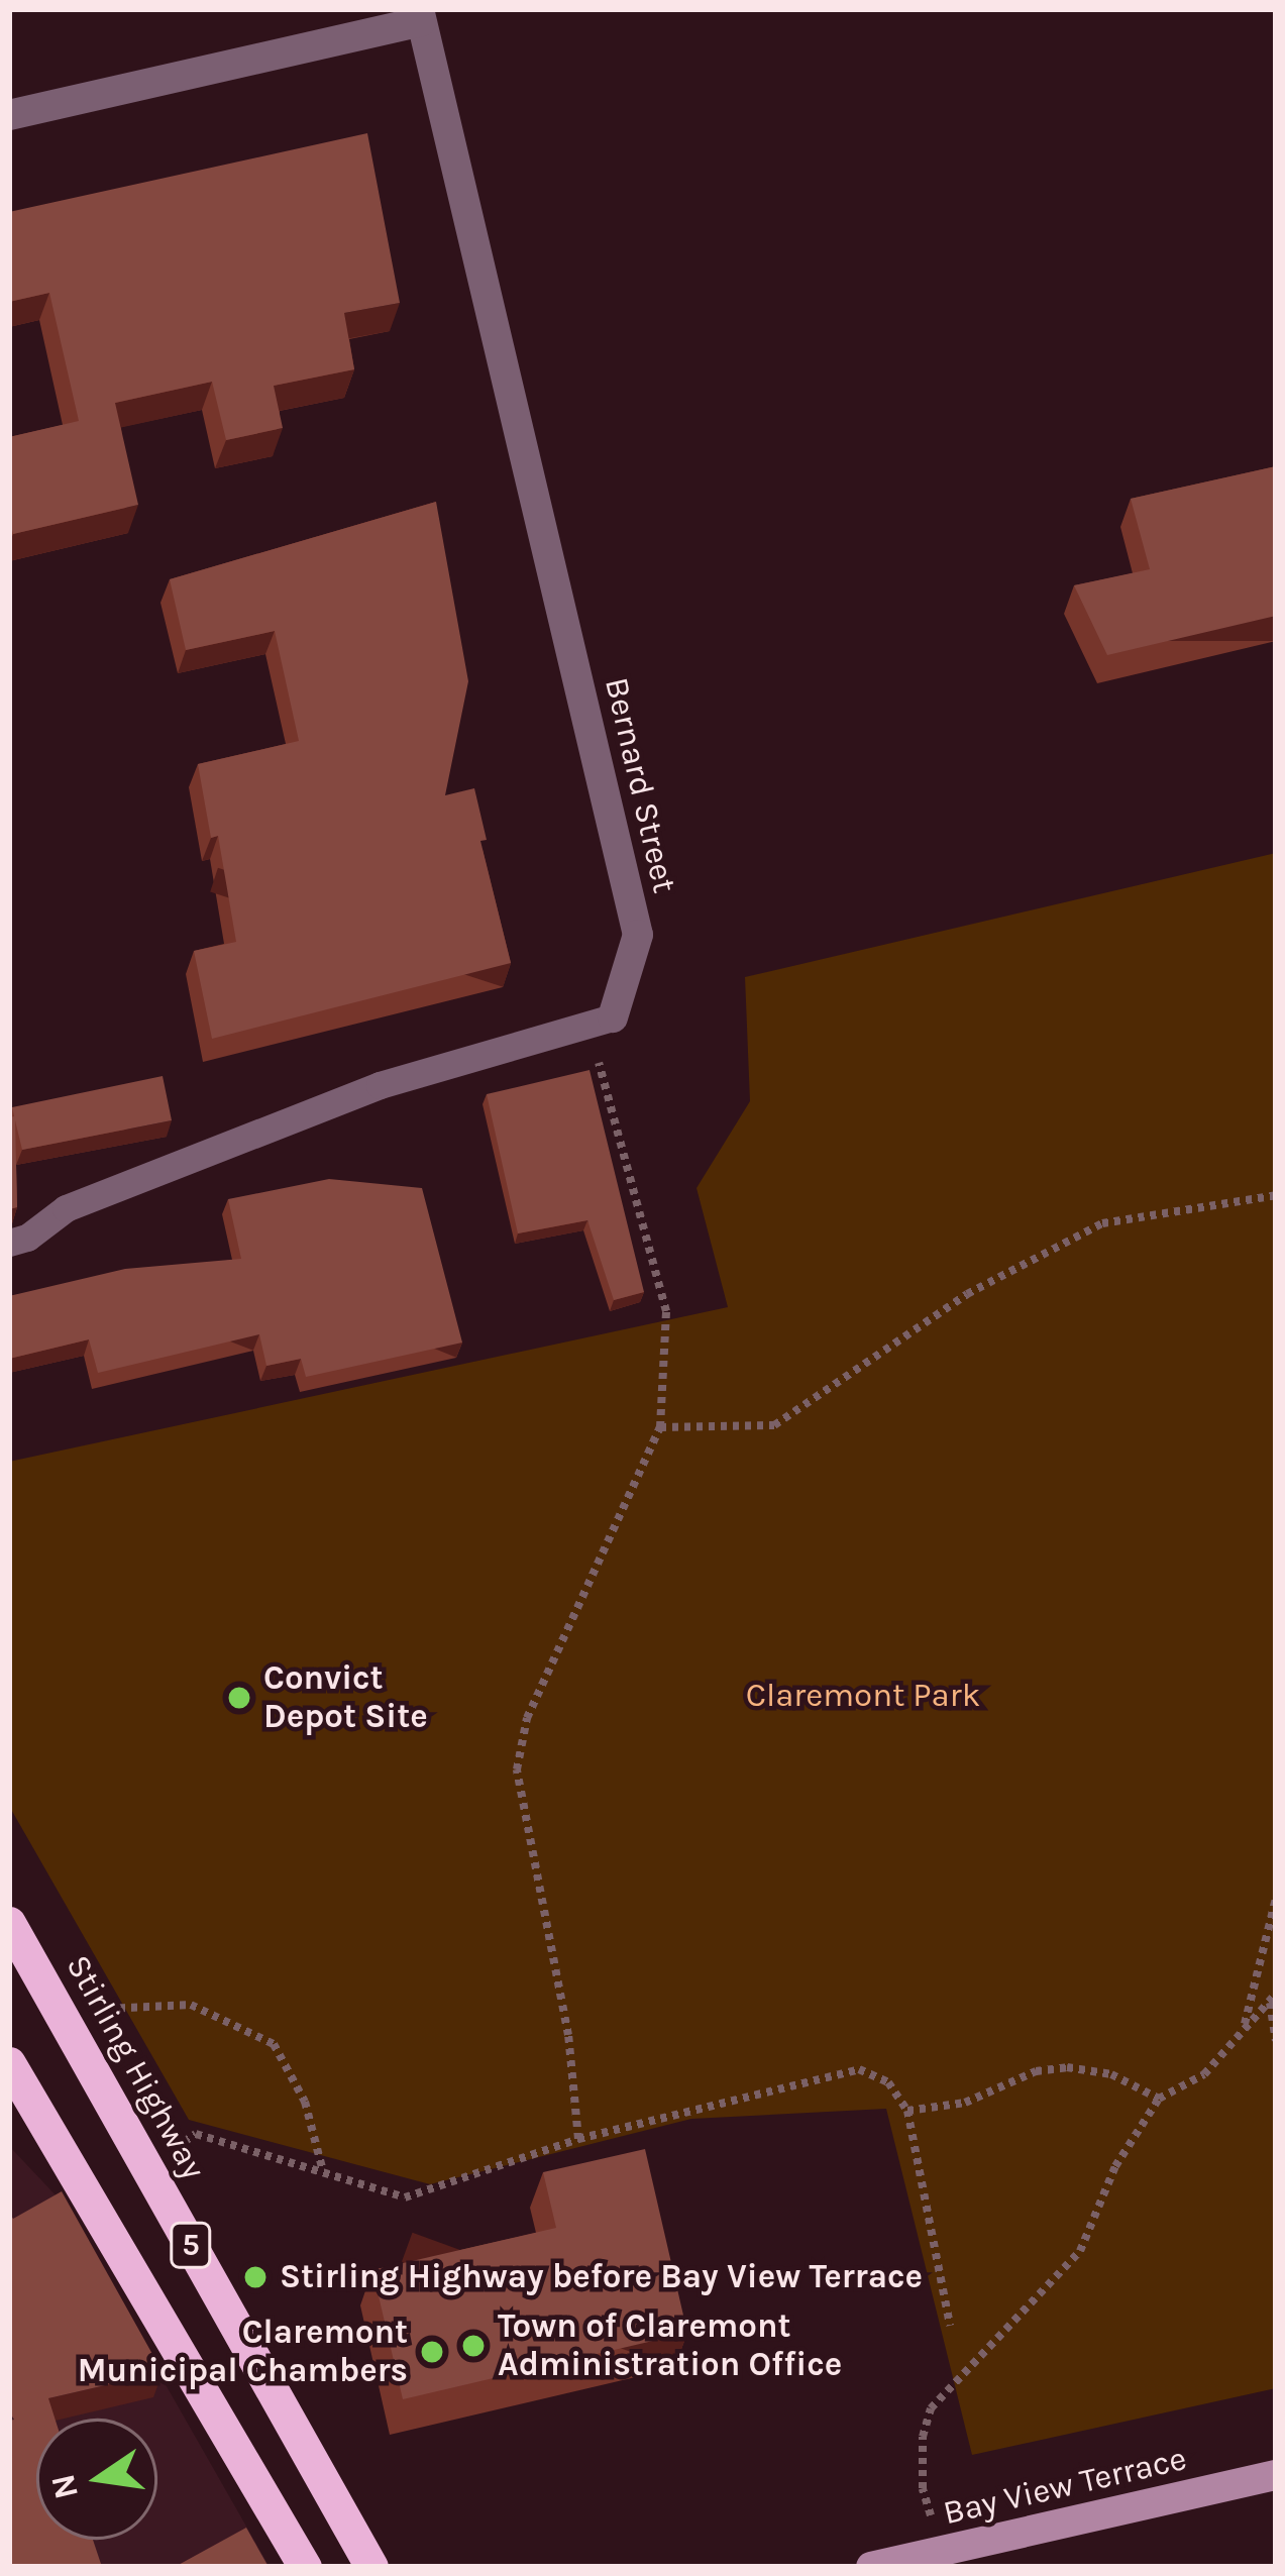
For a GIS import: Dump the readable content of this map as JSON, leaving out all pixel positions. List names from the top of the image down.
{
  "streets": {
    "highway": ["Stirling Highway", "5"],
    "main road": ["Bay View Terrace"],
    "street": ["Bernard Street"]
  },
  "parks": ["Claremont Park"],
  "places": [
    "Convict Depot Site",
    "Stirling Highway before Bay View Terrace",
    "Town of Claremont Administration Office",
    "Claremont Municipal Chambers"
  ],
  "north": "left"
}
